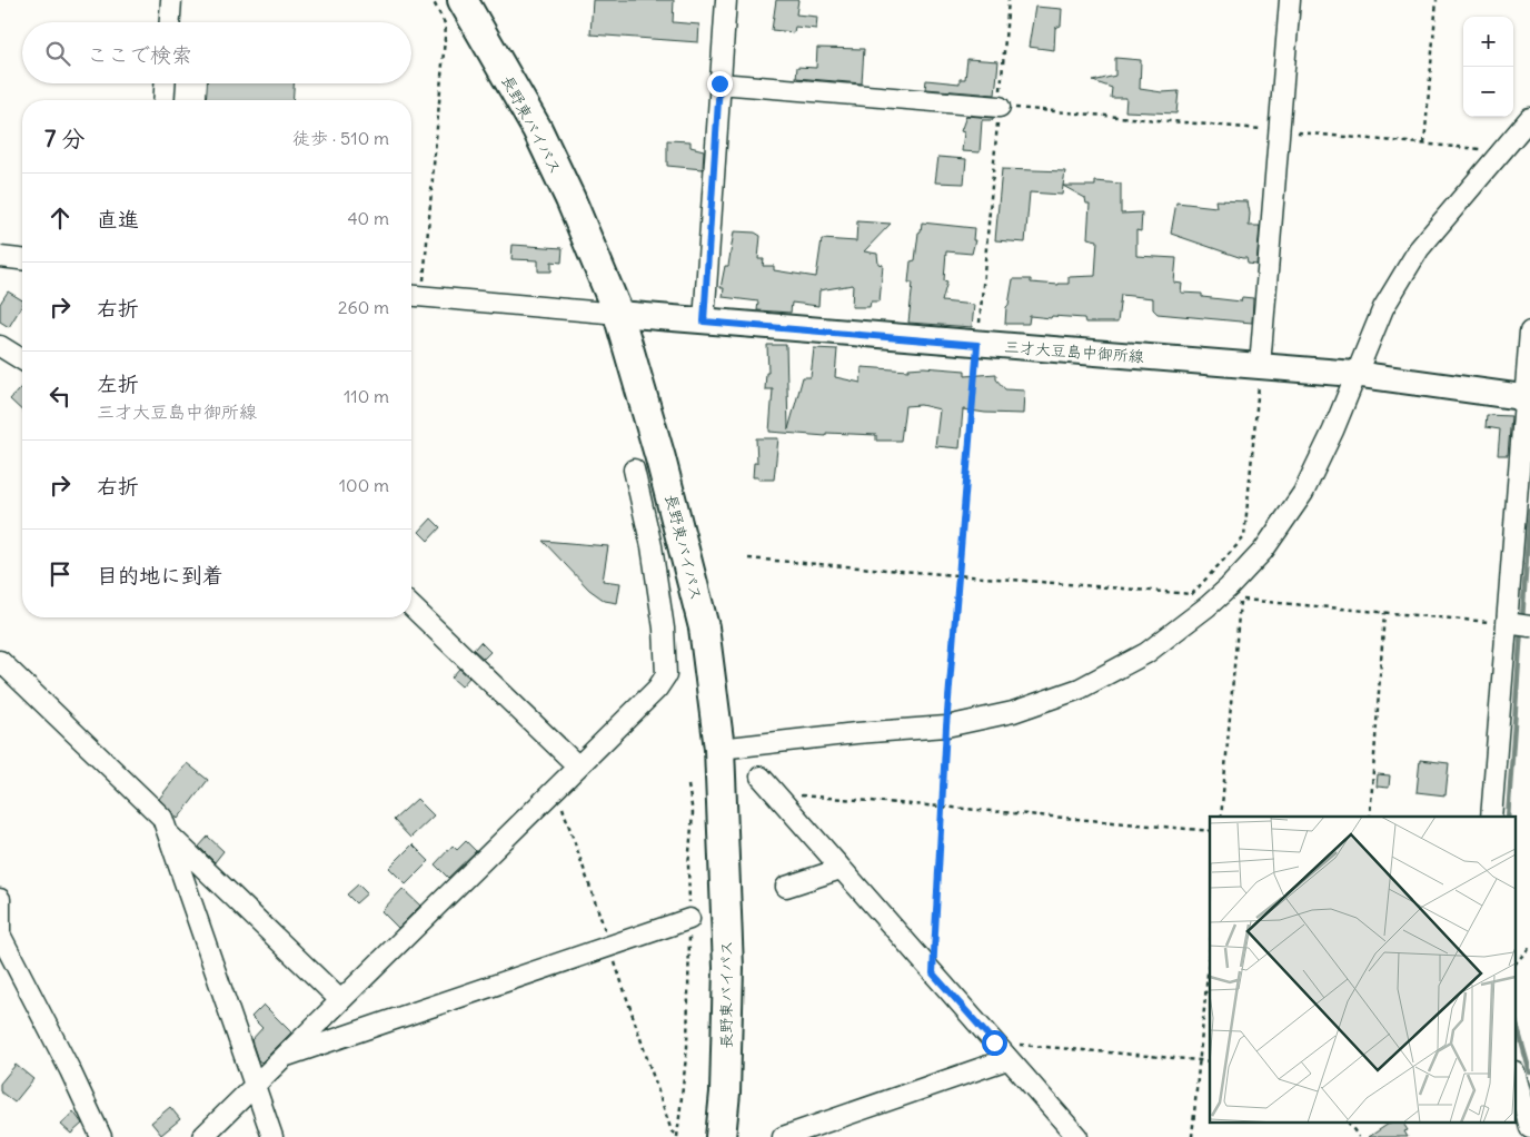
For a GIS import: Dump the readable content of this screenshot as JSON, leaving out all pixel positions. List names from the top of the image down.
{
  "streets": {
    "highway": ["長野東バイパス"],
    "main road": ["三才大豆島中御所線"]
  },
  "crossings": [
    ["長野東バイパス", "三才大豆島中御所線"]
  ],
  "page": {
    "map_buttons": ["+", "−"],
    "search": "ここで検索",
    "heading": ["7 分", "徒歩 · 510 m"],
    "list": [
      ["直進", "40 m"],
      ["右折", "260 m"],
      ["左折", "三才大豆島中御所線", "110 m"],
      ["右折", "100 m"],
      "目的地に到着"
    ]
  }
}
